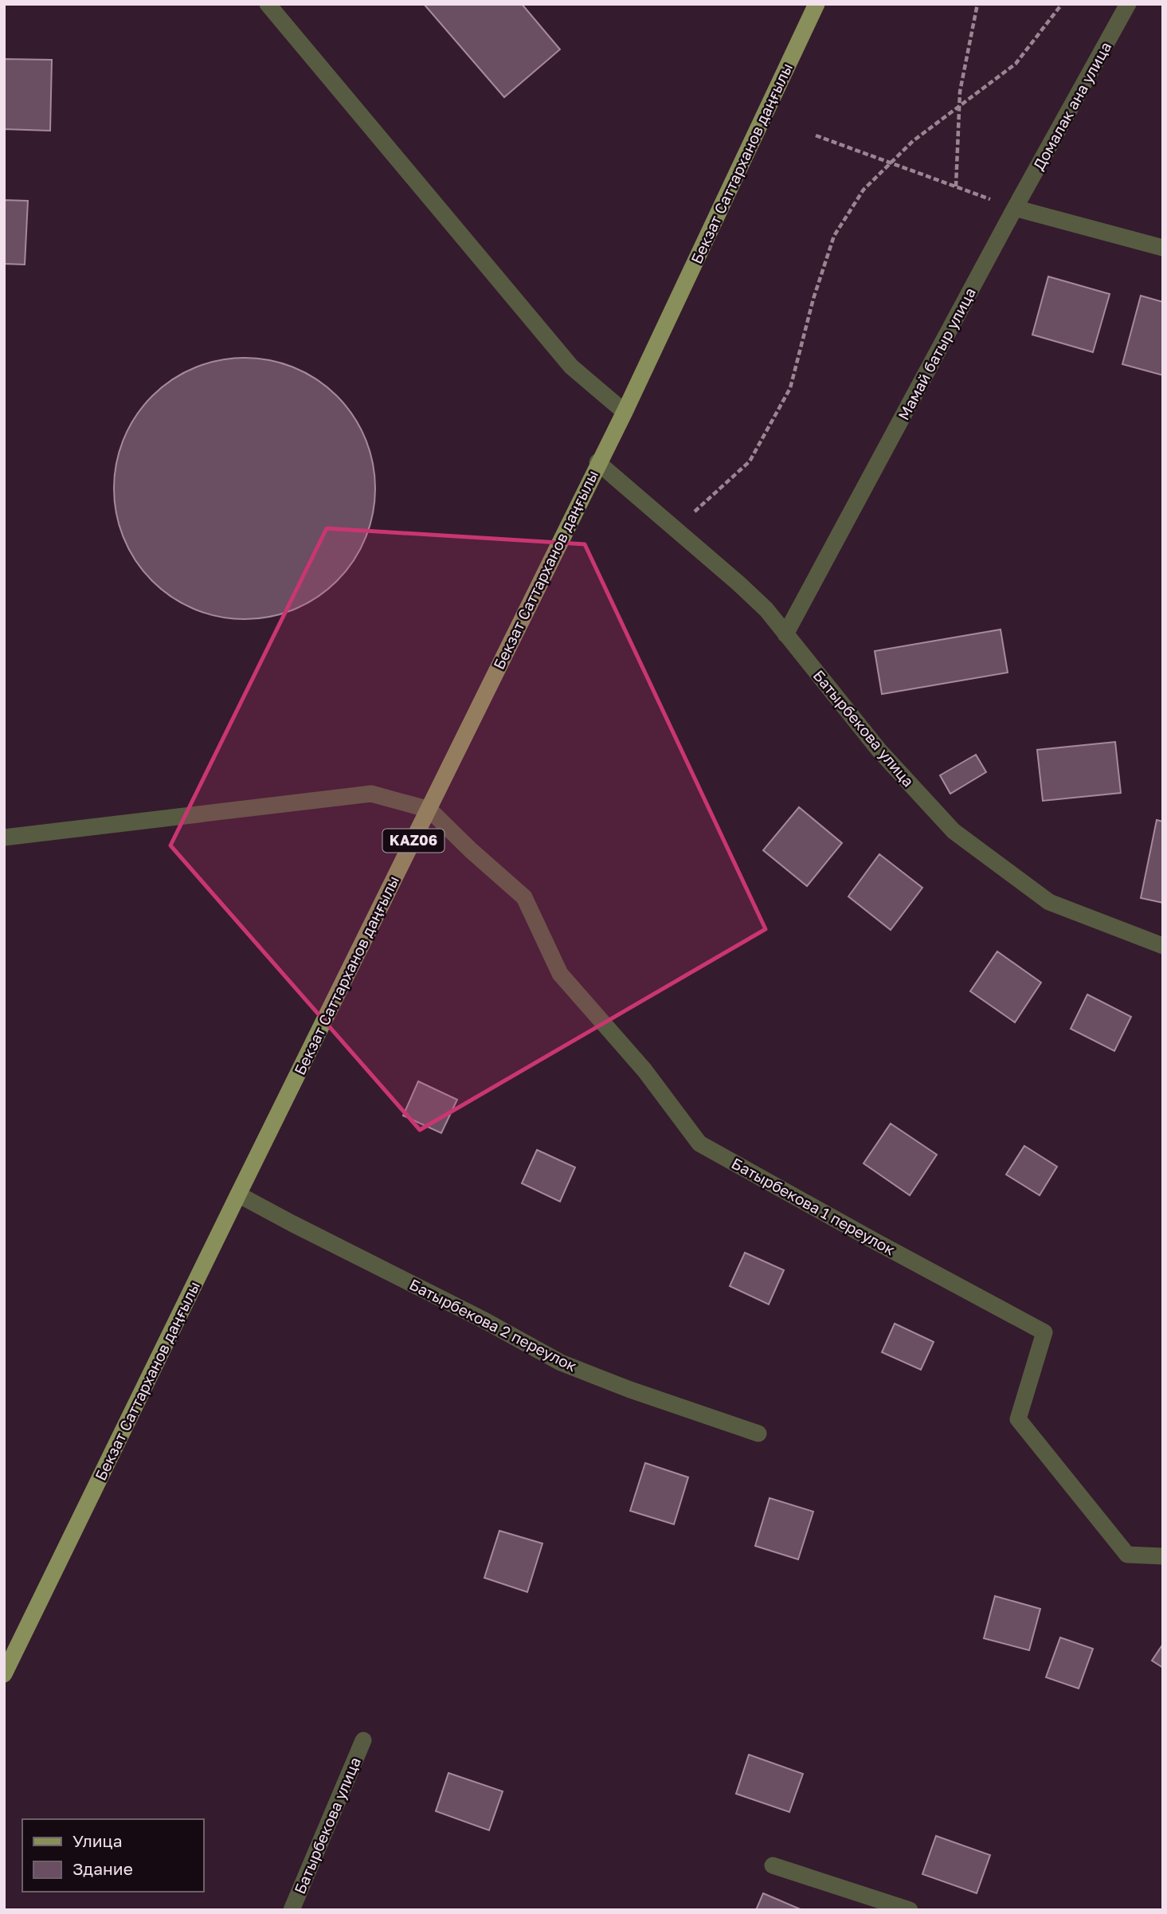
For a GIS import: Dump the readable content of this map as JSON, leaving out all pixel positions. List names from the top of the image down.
{
  "streets": {
    "main road": ["Бекзат Саттарханов даңғылы", "KАZ06"],
    "street": [
      "Домалак ана улица",
      "Мамай батыр улица",
      "Батырбекова улица",
      "Батырбекова 1 переулок",
      "Батырбекова 2 переулок"
    ]
  },
  "crossings": [
    ["Домалак ана улица", "Мамай батыр улица"],
    ["Бекзат Саттарханов даңғылы", "Батырбекова улица"],
    ["Бекзат Саттарханов даңғылы", "Батырбекова 1 переулок"],
    ["Бекзат Саттарханов даңғылы", "Батырбекова 2 переулок"],
    ["Мамай батыр улица", "Батырбекова улица"]
  ],
  "legend": ["Улица", "Здание"]
}
